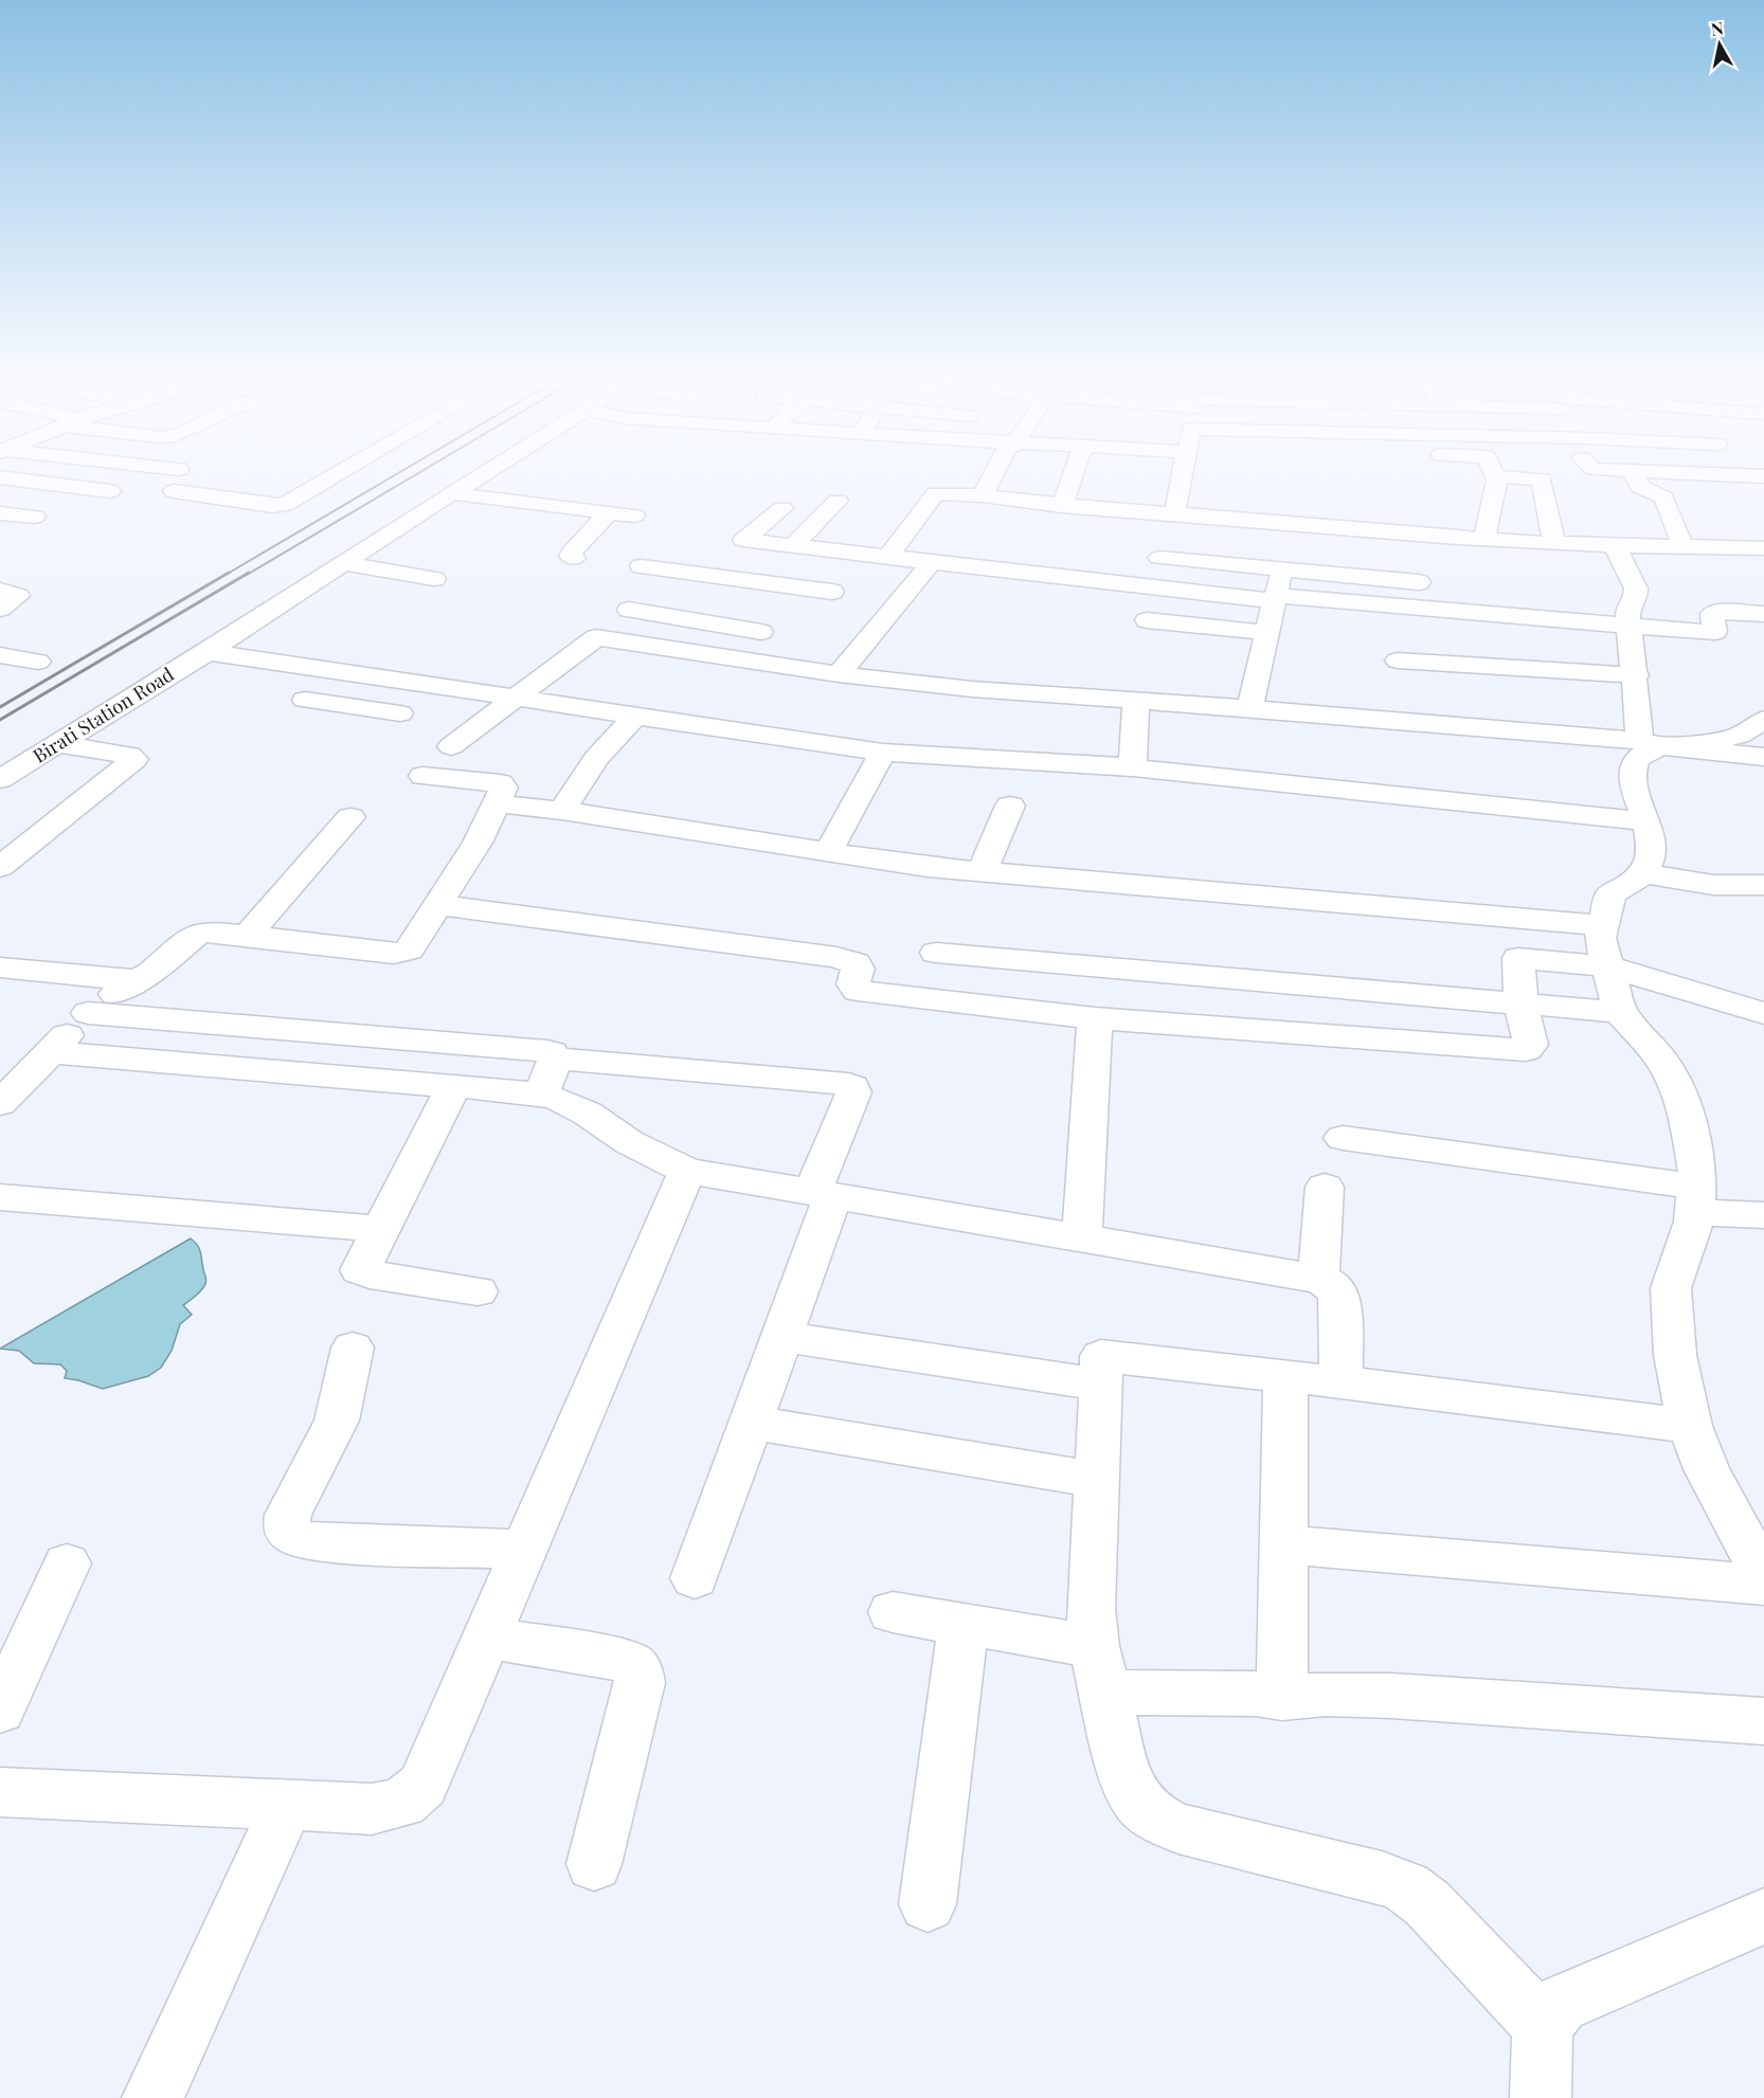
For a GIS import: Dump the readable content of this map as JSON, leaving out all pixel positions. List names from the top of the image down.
{
  "streets": {
    "street": ["Birati Station Road"]
  },
  "north": "top"
}
